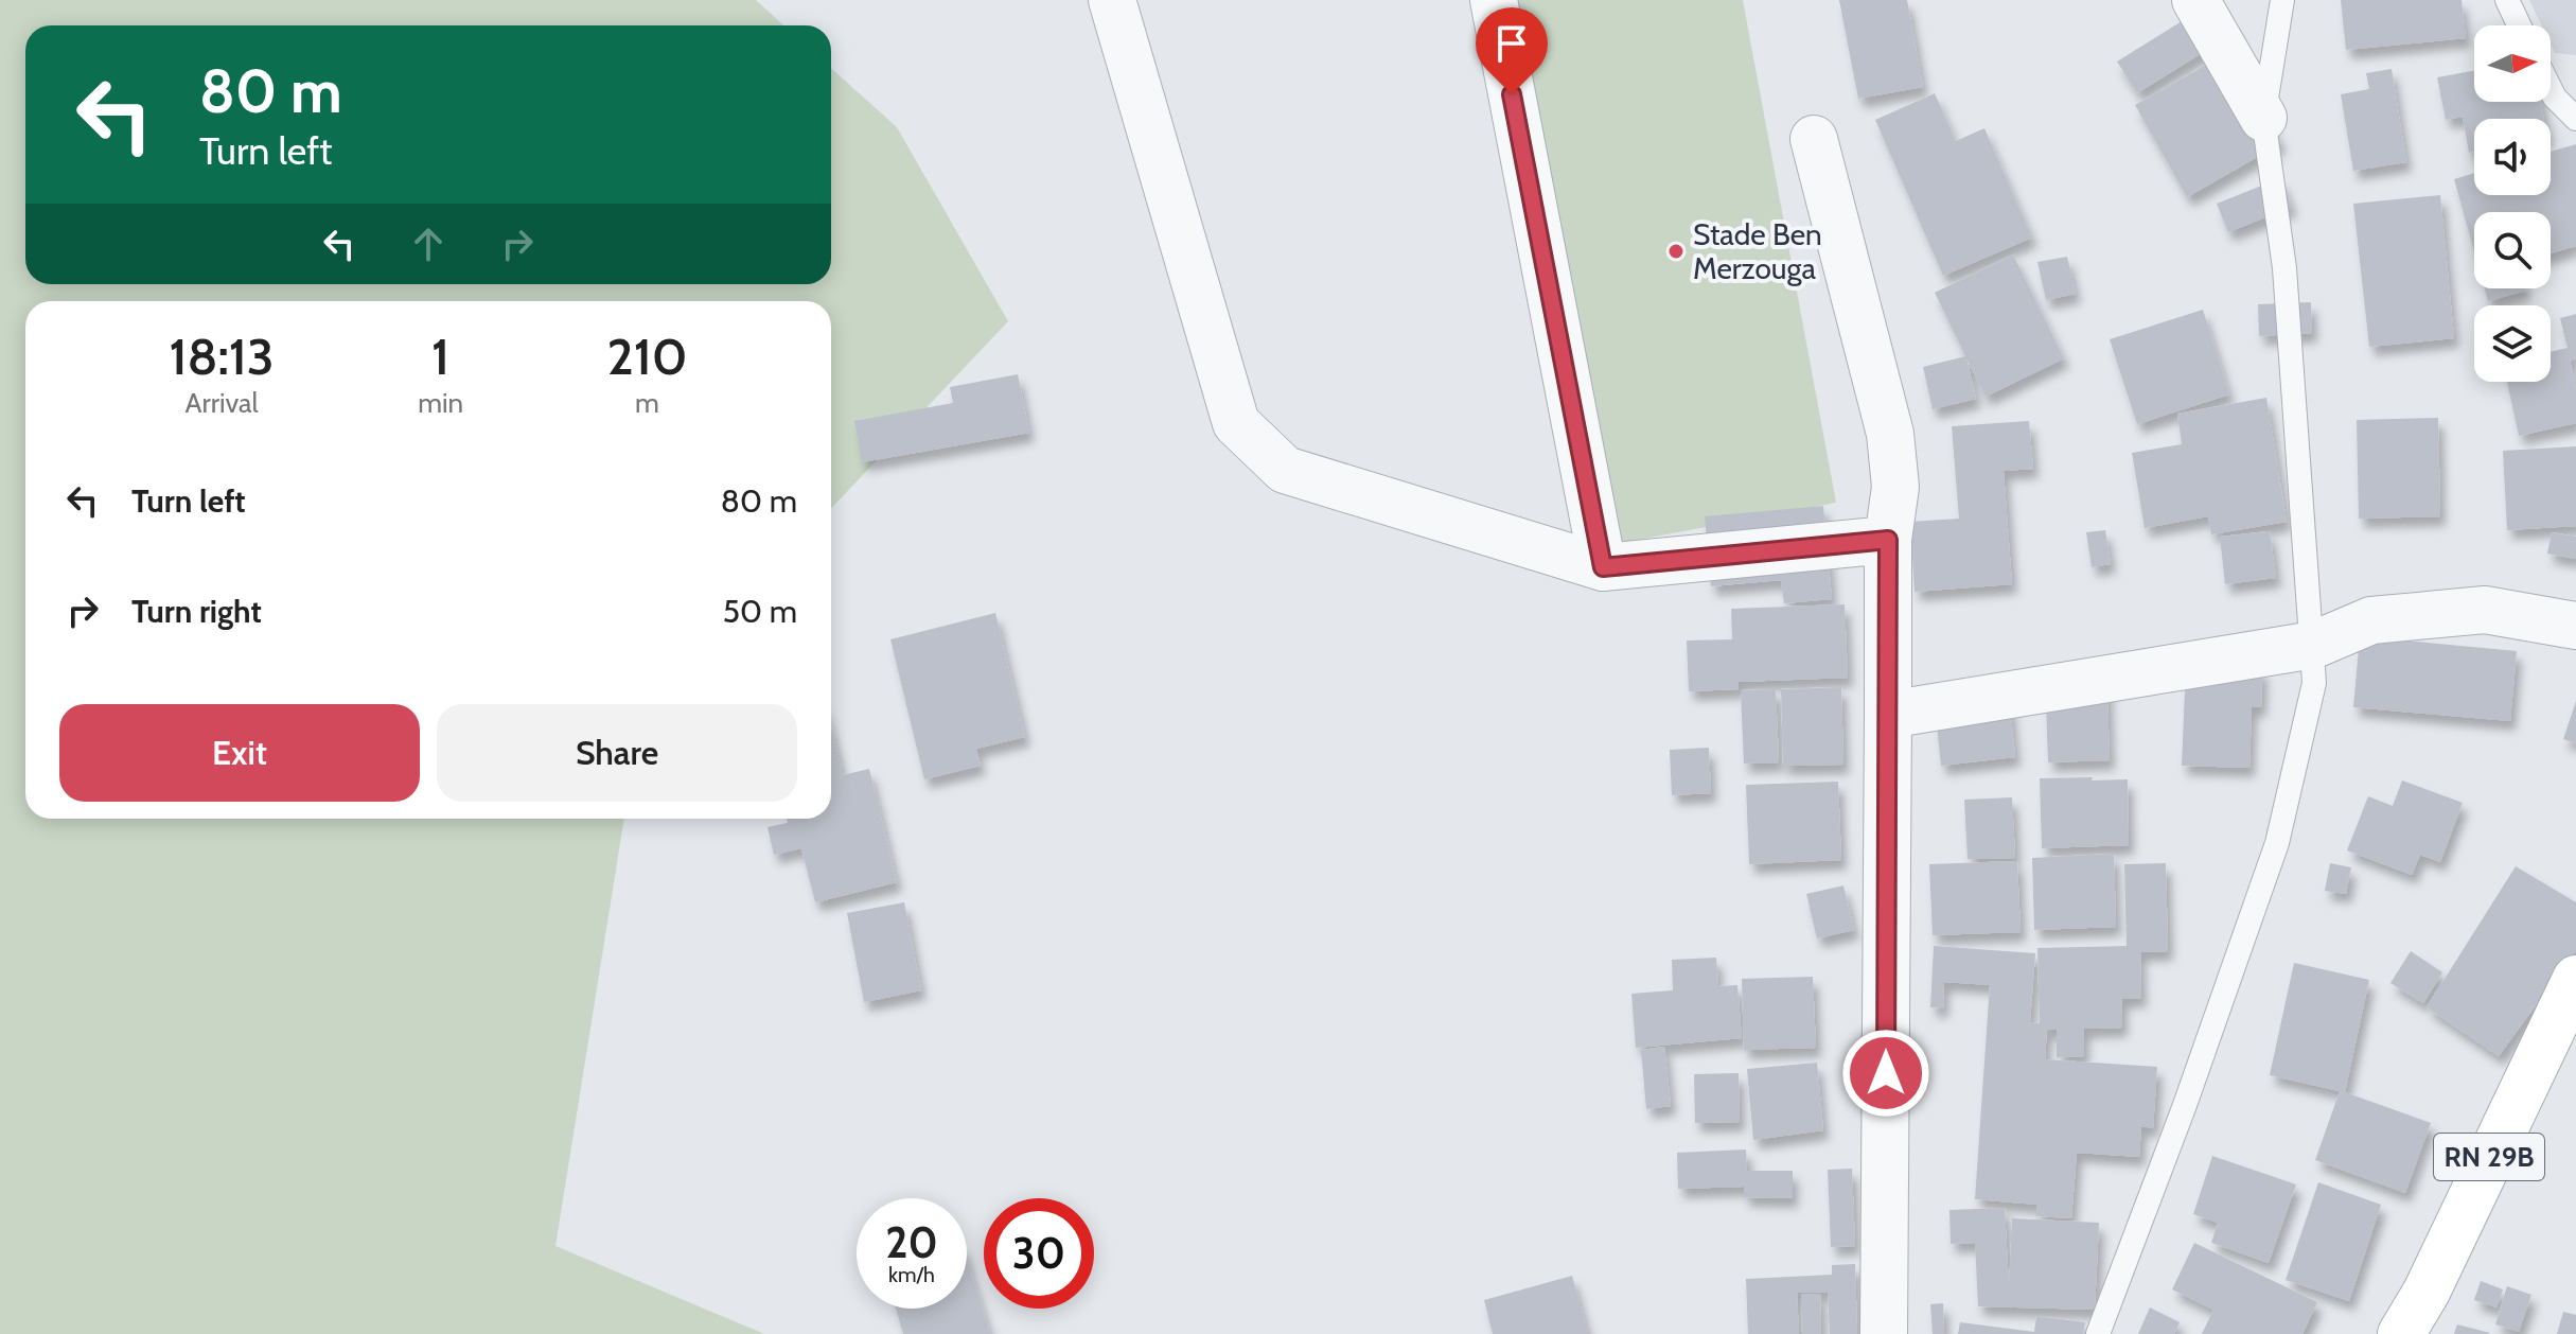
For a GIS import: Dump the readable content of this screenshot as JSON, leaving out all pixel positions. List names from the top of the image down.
{
  "streets": {
    "main road": ["RN 29B"]
  },
  "places": ["Stade Ben Merzouga"],
  "north": "right",
  "page": {
    "turn": ["80 m", "Turn left"],
    "eta": [
      "18:13",
      "Arrival",
      "1",
      "min",
      "210",
      "m"
    ],
    "list": [
      {
        "name": "Turn left",
        "value": "80 m"
      },
      {
        "name": "Turn right",
        "value": "50 m"
      }
    ],
    "buttons": ["Exit", "Share"],
    "speed": "20 km/h",
    "limit": "30"
  }
}
